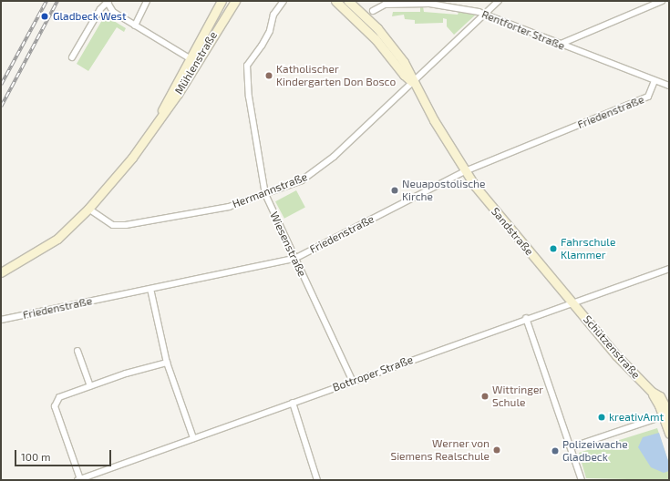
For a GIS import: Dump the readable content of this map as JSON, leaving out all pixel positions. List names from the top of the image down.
{
  "streets": {
    "main road": ["Mühlenstraße", "Sandstraße", "Schützenstraße"],
    "street": [
      "Rentforter Straße",
      "Friedenstraße",
      "Hermannstraße",
      "Wiesenstraße",
      "Bottroper Straße"
    ]
  },
  "crossings": [
    ["Rentforter Straße", "Friedenstraße"],
    ["Rentforter Straße", "Hermannstraße"],
    ["Mühlenstraße", "Hermannstraße"],
    ["Friedenstraße", "Sandstraße"],
    ["Friedenstraße", "Wiesenstraße"],
    ["Hermannstraße", "Sandstraße"],
    ["Hermannstraße", "Wiesenstraße"],
    ["Sandstraße", "Schützenstraße"],
    ["Sandstraße", "Bottroper Straße"],
    ["Wiesenstraße", "Bottroper Straße"],
    ["Schützenstraße", "Bottroper Straße"]
  ],
  "places": [
    "Gladbeck West",
    "Katholischer Kindergarten Don Bosco",
    "Neuapostolische Kirche",
    "Fahrschule Klammer",
    "Wittringer Schule",
    "kreativAmt",
    "Werner von Siemens Realschule",
    "Polizeiwache Gladbeck"
  ],
  "scale_bar": "100 m"
}
